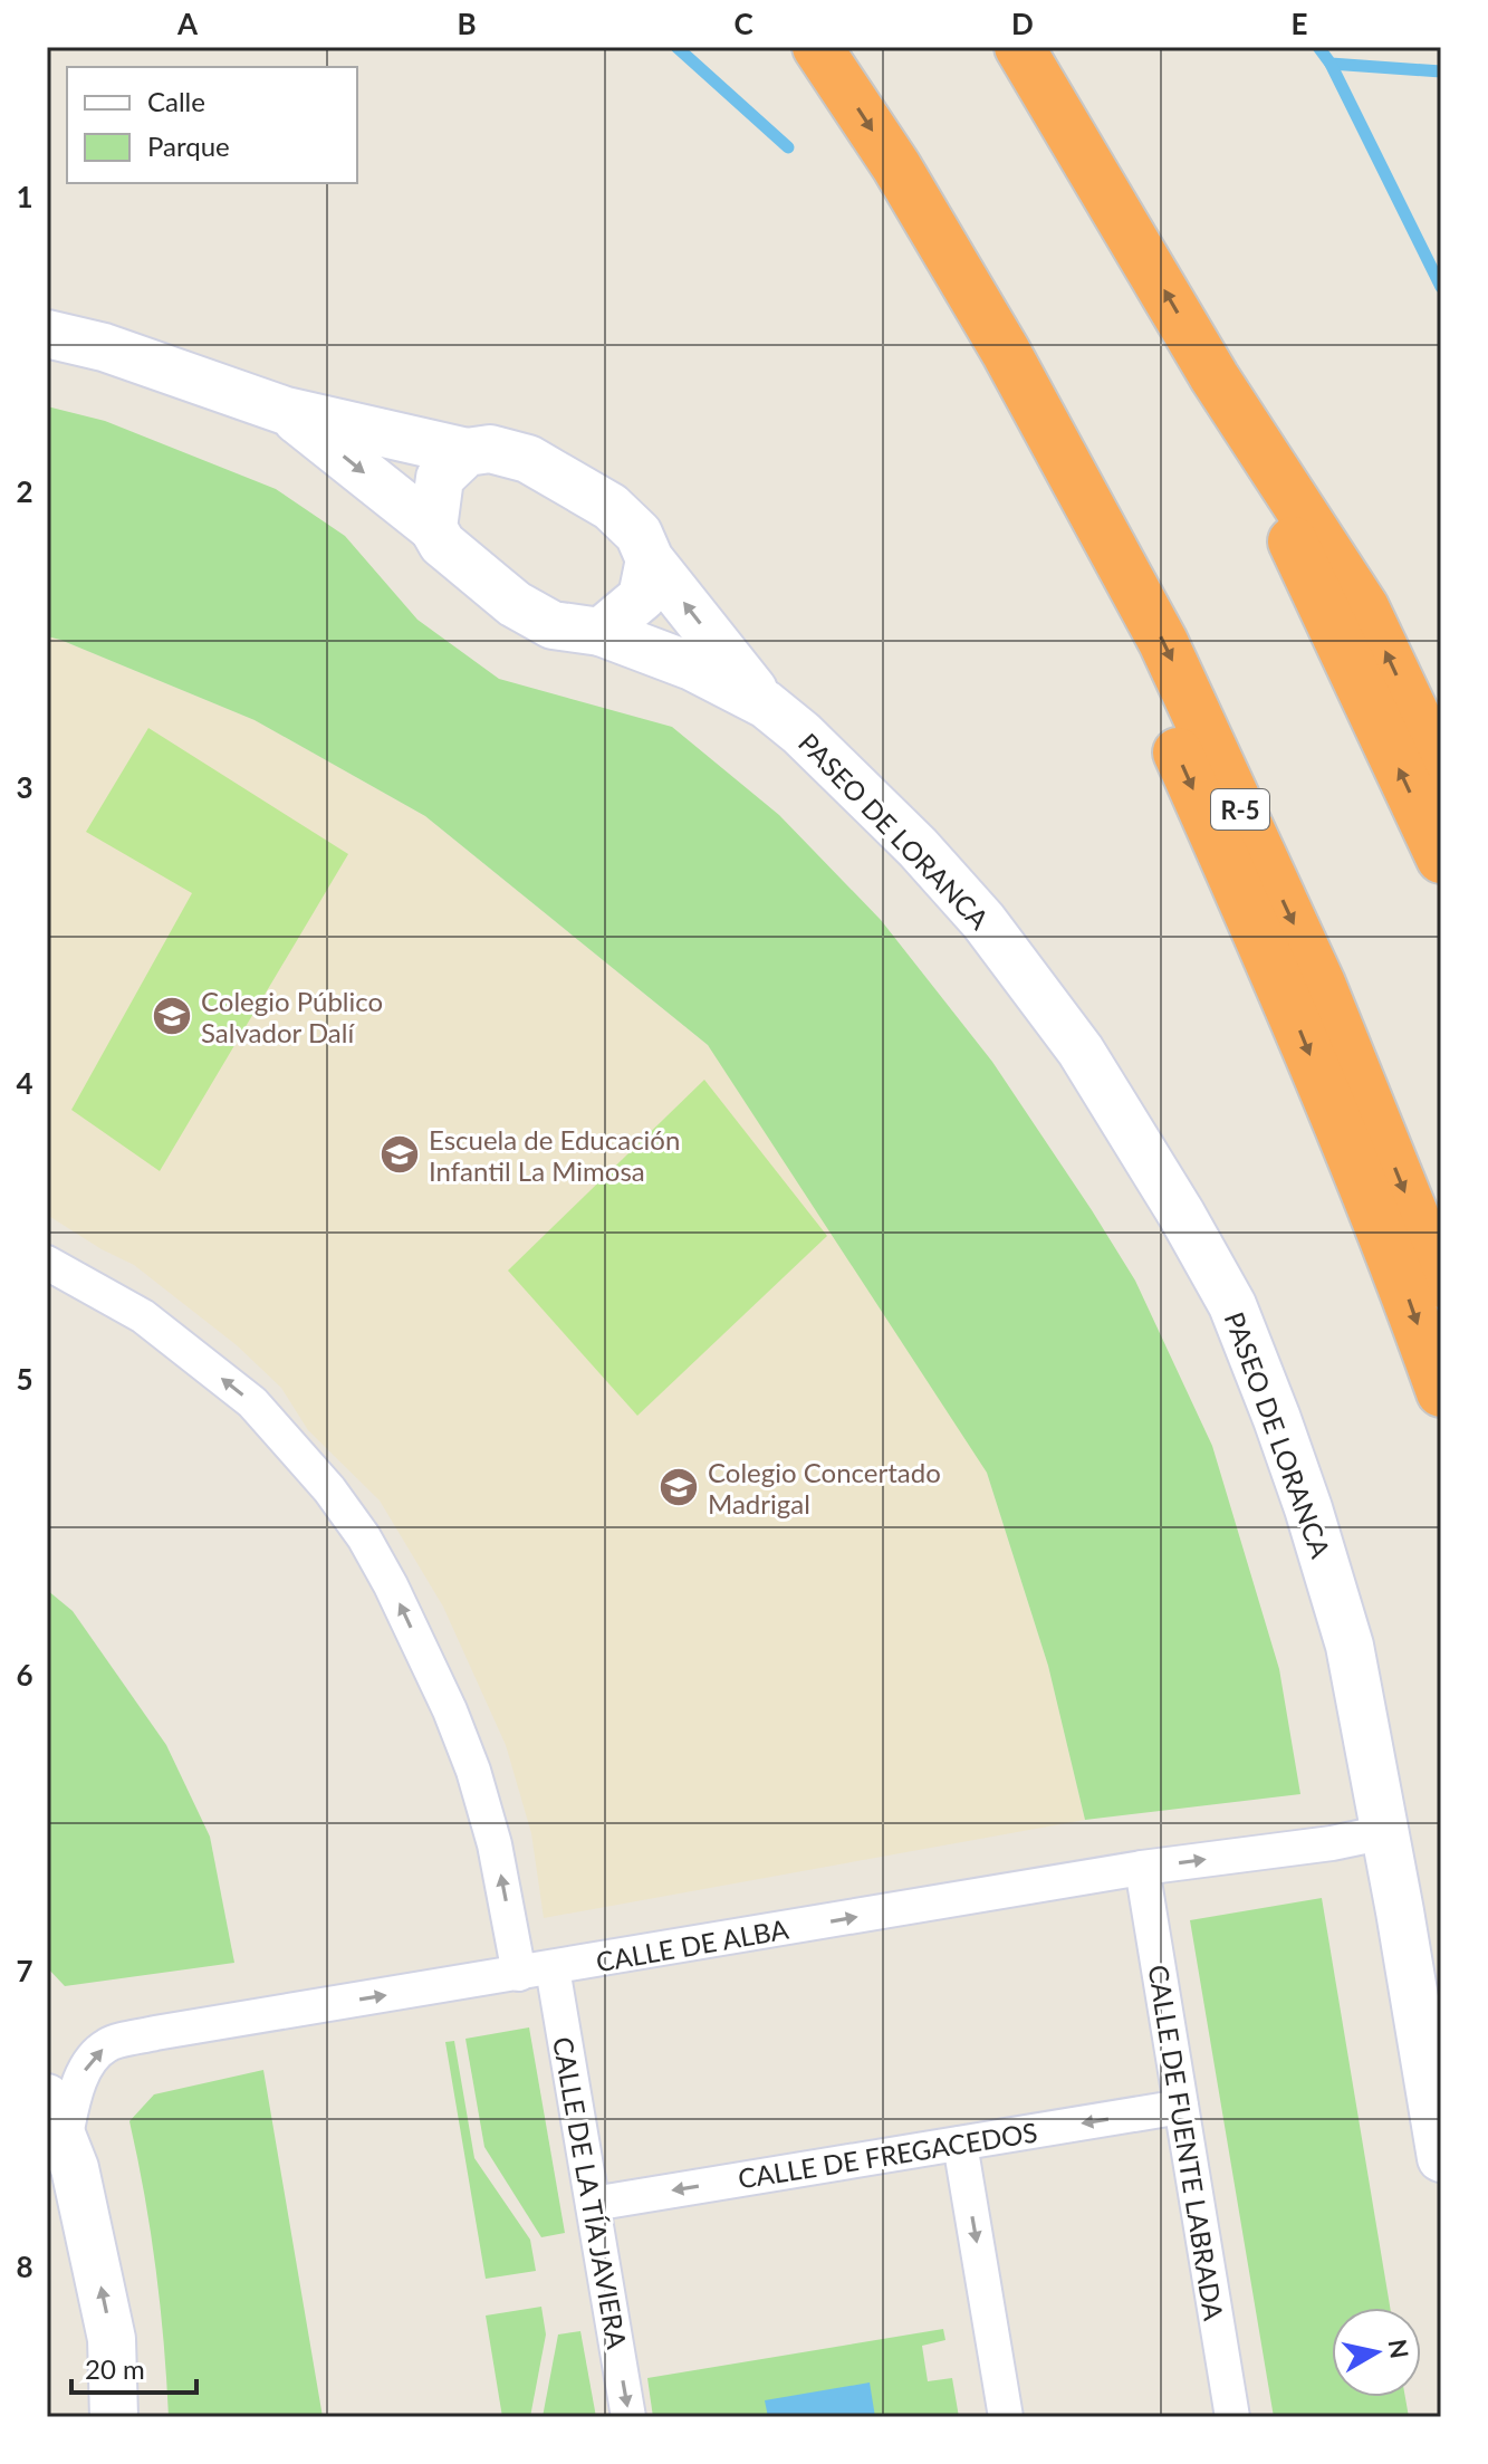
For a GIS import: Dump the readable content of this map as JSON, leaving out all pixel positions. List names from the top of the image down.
{
  "streets": {
    "highway": ["R-5"],
    "street": [
      "PASEO DE LORANCA",
      "CALLE DE ALBA",
      "CALLE DE FUENTE LABRADA",
      "CALLE DE FREGACEDOS",
      "CALLE DE LA TÍA JAVIERA"
    ]
  },
  "crossings": [
    ["PASEO DE LORANCA", "CALLE DE ALBA"],
    ["CALLE DE ALBA", "CALLE DE FUENTE LABRADA"],
    ["CALLE DE ALBA", "CALLE DE LA TÍA JAVIERA"],
    ["CALLE DE FUENTE LABRADA", "CALLE DE FREGACEDOS"],
    ["CALLE DE FREGACEDOS", "CALLE DE LA TÍA JAVIERA"]
  ],
  "one_way": ["CALLE DE ALBA", "CALLE DE FREGACEDOS", "CALLE DE LA TÍA JAVIERA"],
  "places": {
    "school or university": ["Colegio Público Salvador Dalí", "Escuela de Educación Infantil La Mimosa", "Colegio Concertado Madrigal"]
  },
  "legend": ["Calle", "Parque"],
  "scale_bar": "20 m",
  "north": "right",
  "grid": {
    "columns": [
      "A",
      "B",
      "C",
      "D",
      "E"
    ],
    "rows": [
      "1",
      "2",
      "3",
      "4",
      "5",
      "6",
      "7",
      "8"
    ]
  }
}
